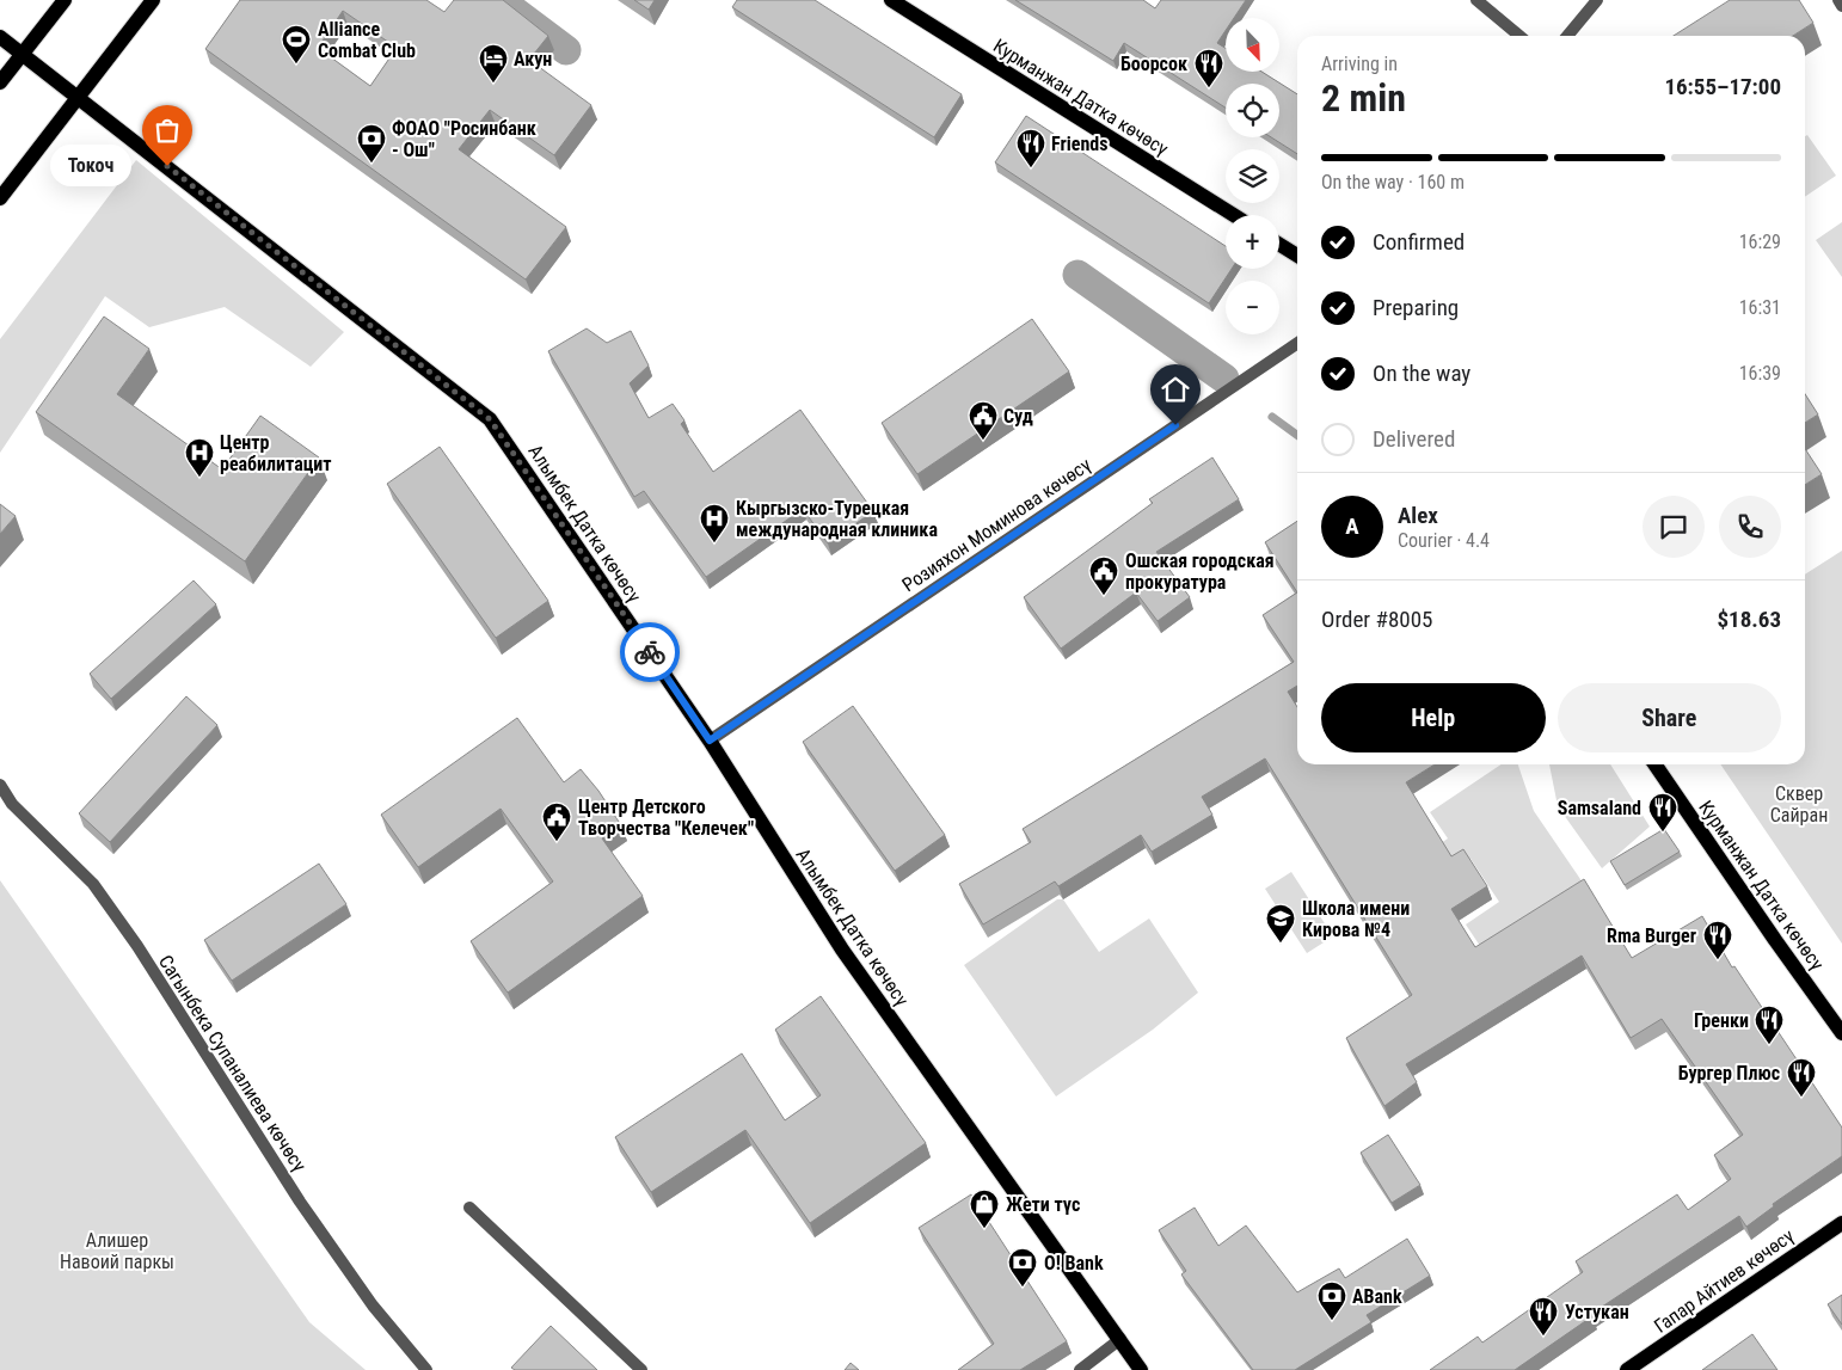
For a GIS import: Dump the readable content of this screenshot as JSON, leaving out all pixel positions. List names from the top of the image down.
{
  "streets": {
    "main road": ["Курманжан Датка көчөсү", "Алымбек Датка көчөсү", "Гапар Айтиев көчөсү"],
    "street": ["Розияхон Моминова көчөсү", "Сагынбека Супаналиева көчөсү"]
  },
  "crossings": [
    ["Алымбек Датка көчөсү", "Розияхон Моминова көчөсү"]
  ],
  "parks": ["Сквер Сайран", "Алишер Навоий паркы"],
  "places": {
    "sports": ["Alliance Combat Club"],
    "hotel": ["Акун"],
    "restaurant": [
      "Боорсок",
      "Friends",
      "Samsaland",
      "Rma Burger",
      "Гренки",
      "Бургер Плюс",
      "Устукан"
    ],
    "bank": ["ФОАО \"Росинбанк - Ош\"", "О! Bank", "ABank"],
    "other": ["Токоч"],
    "public building": ["Суд", "Ошская городская прокуратура", "Центр Детского Творчества \"Келечек\""],
    "hospital": ["Центр реабилитацит", "Кыргызско-Турецкая международная клиника"],
    "school or university": ["Школа имени Кирова №4"],
    "shop": ["Жети түс"]
  },
  "north": "bottom right",
  "page": {
    "map_buttons": ["+", "−"],
    "heading": ["2 min", "Arriving in", "16:55–17:00"],
    "panel": [
      "Alex",
      "Courier · 4.4",
      "Order #8005",
      "$18.63"
    ],
    "bar": "On the way · 160 m",
    "bubble": "Токоч",
    "list": [
      ["Confirmed", "16:29"],
      ["Preparing", "16:31"],
      ["On the way", "16:39"],
      "Delivered"
    ],
    "round": "A",
    "buttons": ["Help", "Share"]
  }
}
